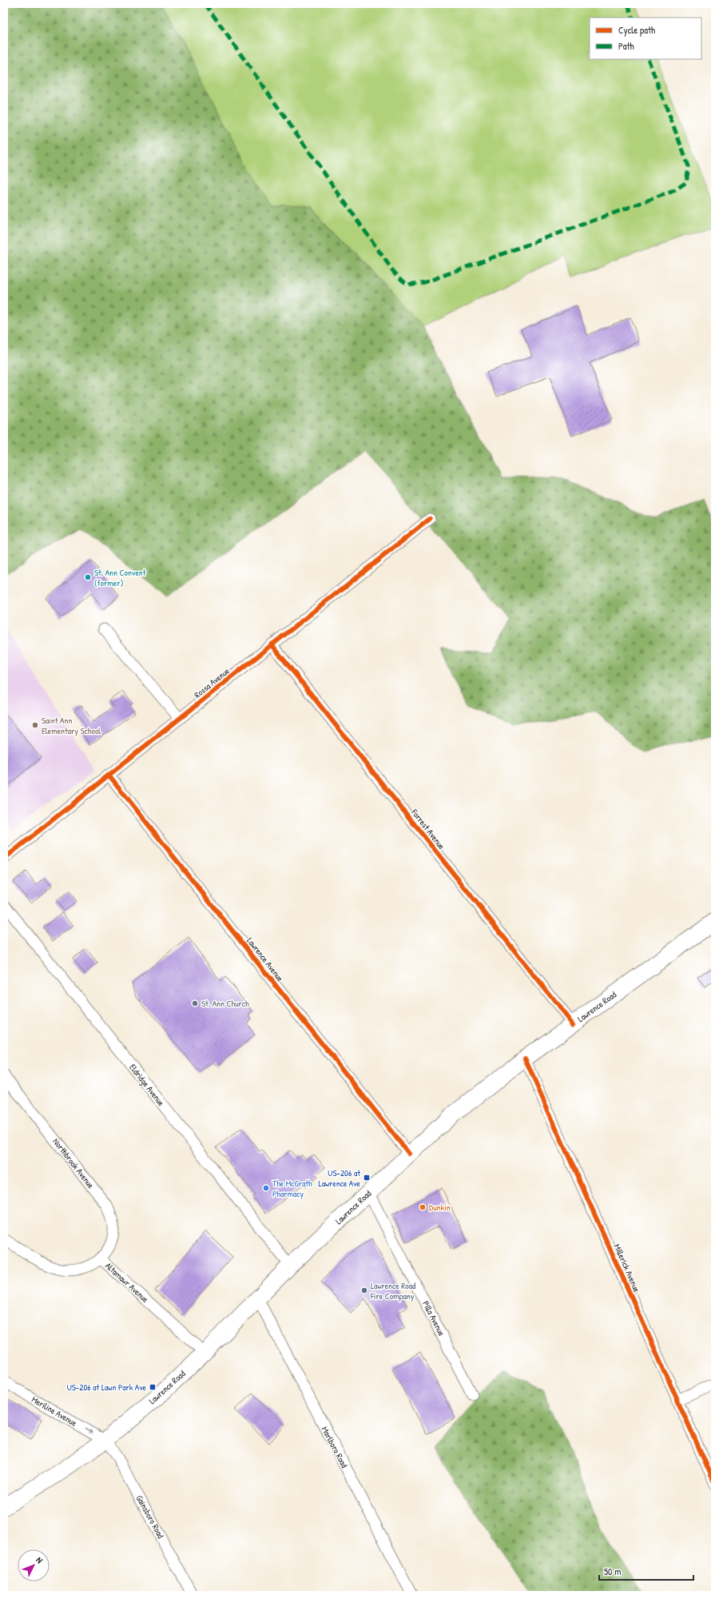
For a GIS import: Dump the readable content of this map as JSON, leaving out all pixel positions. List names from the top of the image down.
{
  "streets": {
    "main road": ["Lawrence Road"],
    "street": [
      "Rossa Avenue",
      "Forrest Avenue",
      "Lawrence Avenue",
      "Eldridge Avenue",
      "Northbrook Avenue",
      "Millerick Avenue",
      "Altamawr Avenue",
      "Pilla Avenue",
      "Meriline Avenue",
      "Marlboro Road",
      "Gainsboro Road"
    ]
  },
  "crossings": [
    ["Rossa Avenue", "Forrest Avenue"],
    ["Rossa Avenue", "Lawrence Avenue"],
    ["Forrest Avenue", "Lawrence Road"],
    ["Lawrence Avenue", "Lawrence Road"],
    ["Lawrence Road", "Eldridge Avenue"],
    ["Lawrence Road", "Millerick Avenue"],
    ["Lawrence Road", "Altamawr Avenue"],
    ["Lawrence Road", "Pilla Avenue"],
    ["Lawrence Road", "Meriline Avenue"],
    ["Lawrence Road", "Marlboro Road"],
    ["Lawrence Road", "Gainsboro Road"],
    ["Northbrook Avenue", "Altamawr Avenue"],
    ["Meriline Avenue", "Gainsboro Road"]
  ],
  "one_way": ["Meriline Avenue"],
  "places": {
    "other": [
      "St. Ann Convent (former)",
      "Saint Ann Elementary School",
      "St. Ann Church",
      "The McGrath Pharmacy",
      "Dunkin'",
      "Lawrence Road Fire Company"
    ],
    "transit": ["US-206 at Lawrence Ave", "US-206 at Lawn Park Ave"]
  },
  "legend": ["Cycle path", "Path"],
  "scale_bar": "50 m",
  "north": "top right"
}
